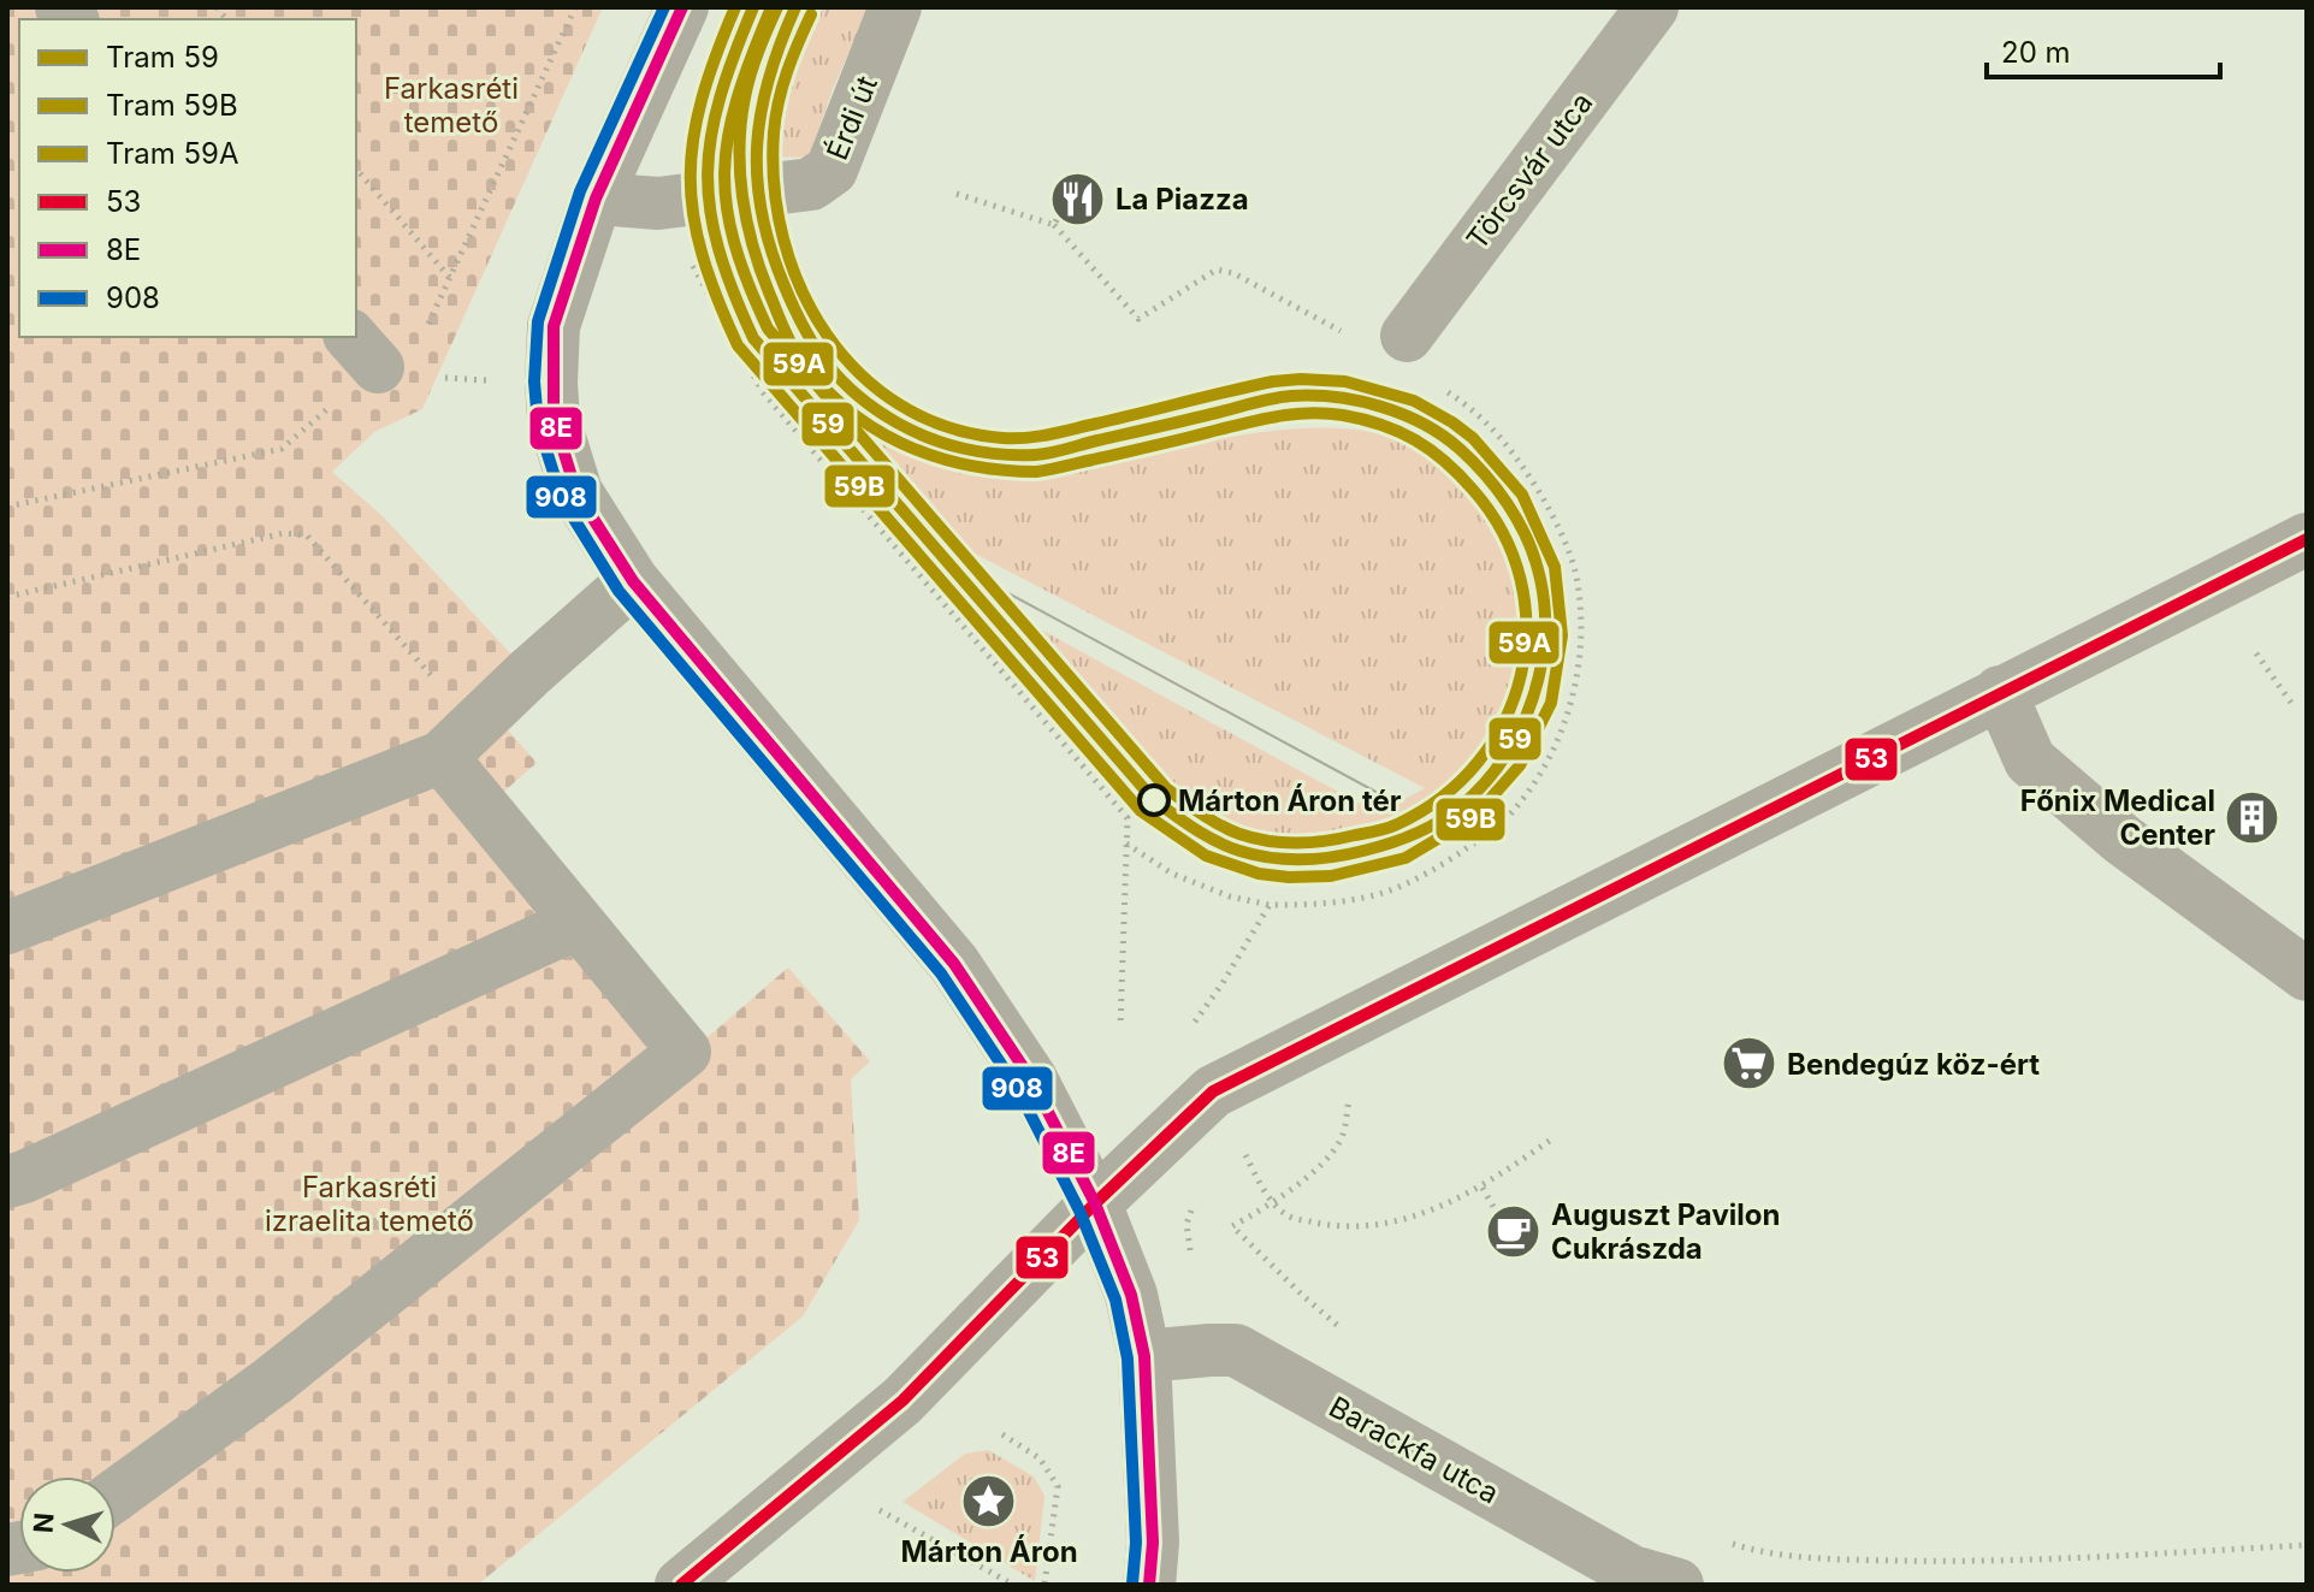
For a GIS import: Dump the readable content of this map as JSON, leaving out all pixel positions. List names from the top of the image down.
{
  "streets": {
    "street": ["Érdi út", "Törcsvár utca", "Barackfa utca"]
  },
  "parks": ["Farkasréti temető", "Farkasréti izraelita temető"],
  "places": {
    "restaurant": ["La Piazza"],
    "other": ["Márton Áron tér"],
    "building": ["Főnix Medical Center"],
    "supermarket": ["Bendegúz köz-ért"],
    "cafe": ["Auguszt Pavilon Cukrászda"],
    "place": ["Márton Áron"]
  },
  "lines": [
    "tram line 59",
    "tram line 59B",
    "tram line 59A",
    "transit line 8E",
    "transit line 908",
    "transit line 53"
  ],
  "legend": [
    "Tram 59",
    "Tram 59B",
    "Tram 59A",
    "53",
    "8E",
    "908"
  ],
  "scale_bar": "20 m",
  "north": "left"
}
